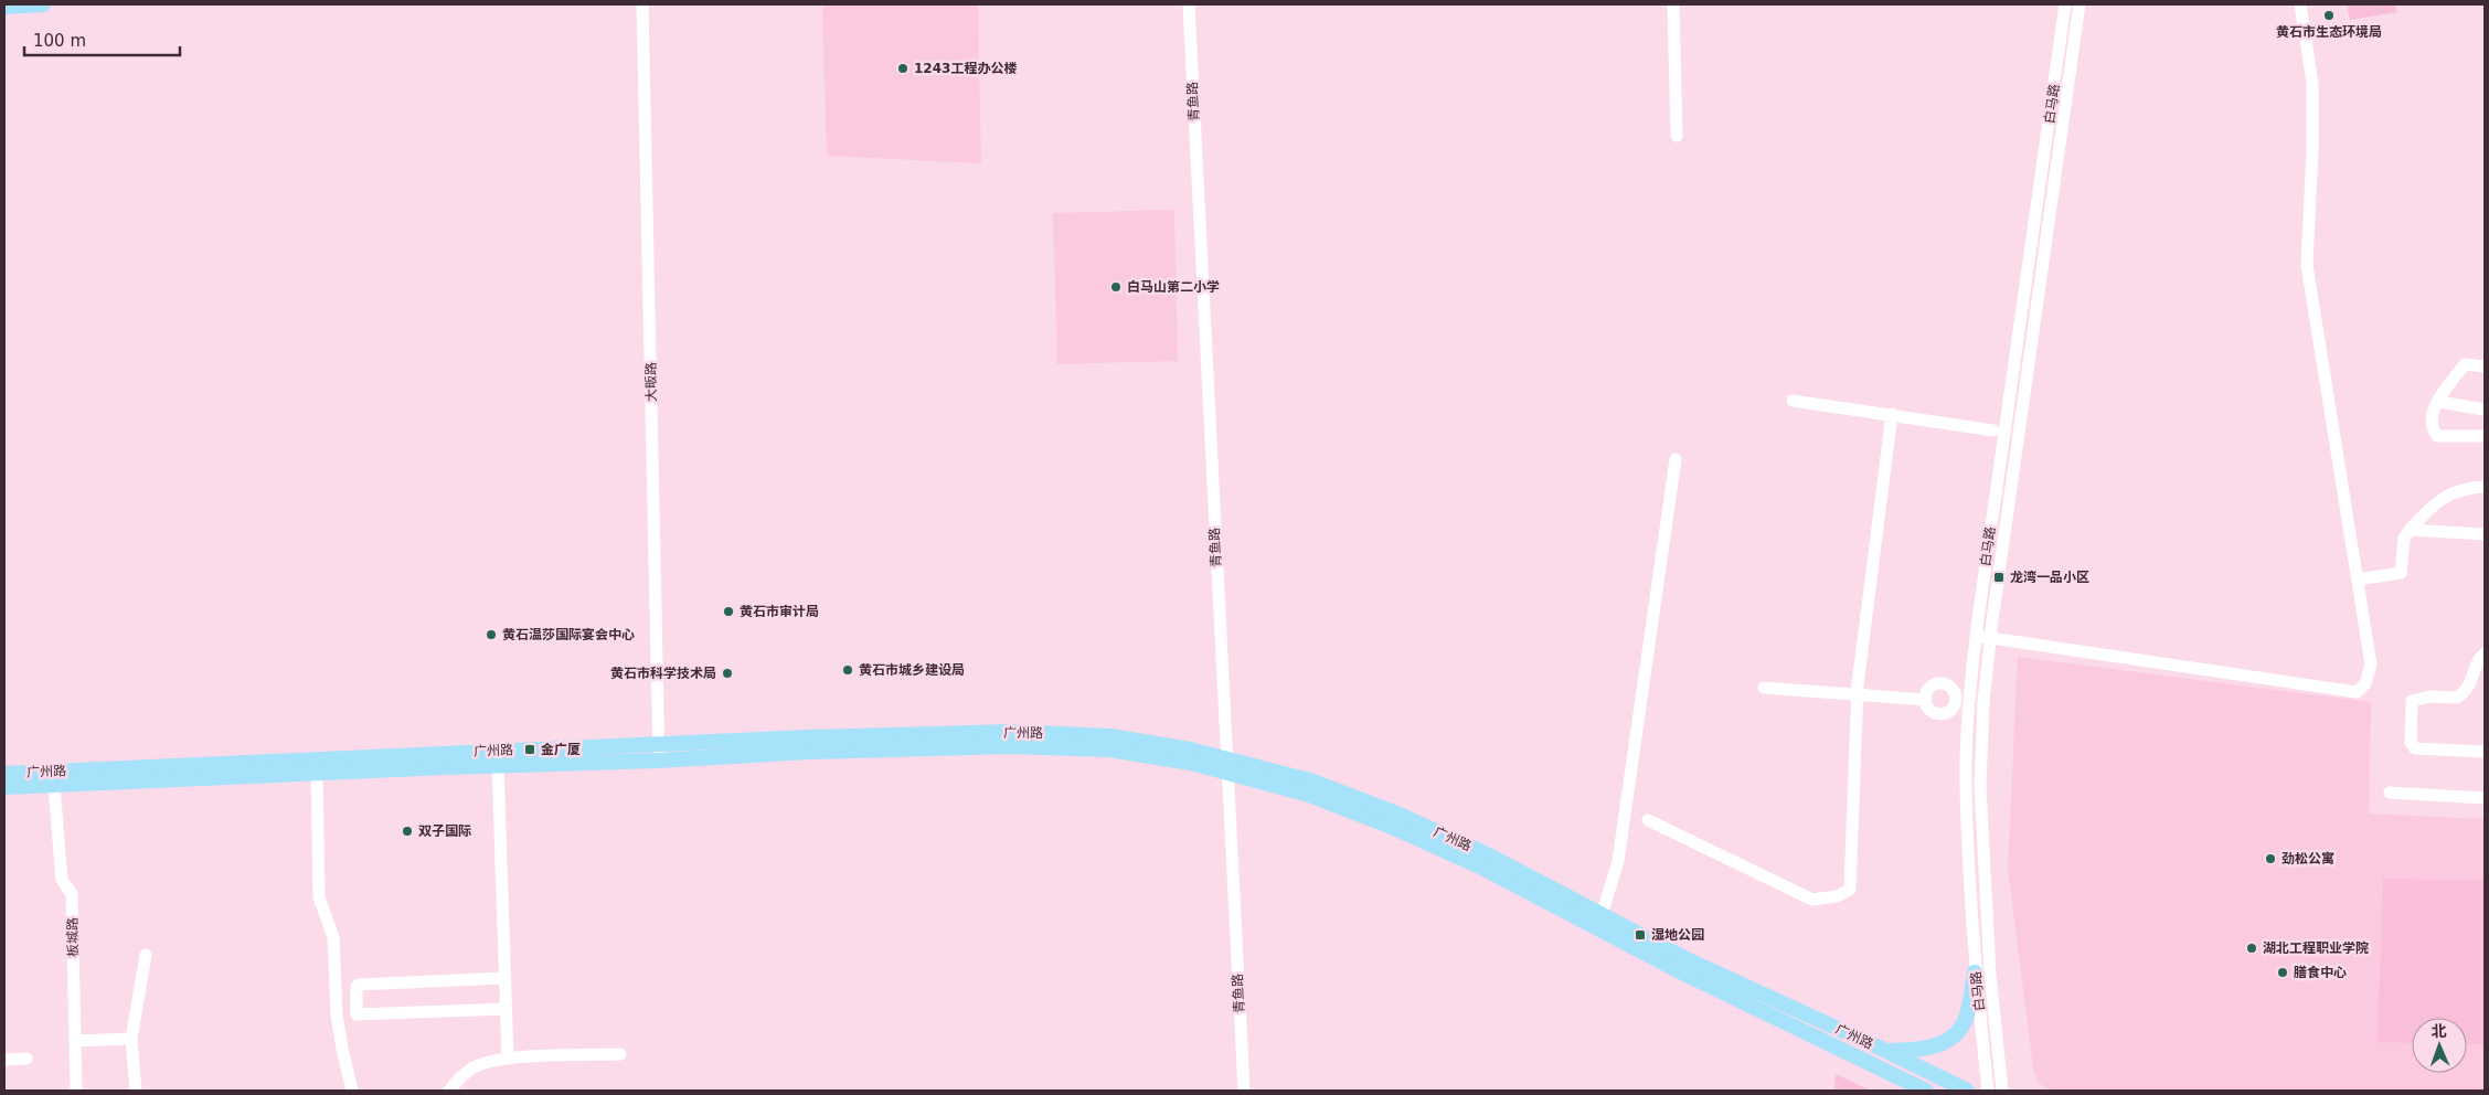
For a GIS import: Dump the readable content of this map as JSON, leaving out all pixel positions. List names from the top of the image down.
{
  "streets": {
    "main road": ["广州路"],
    "street": [
      "青鱼路",
      "白马路",
      "大畈路",
      "板城路"
    ]
  },
  "crossings": [
    ["青鱼路", "广州路"],
    ["大畈路", "广州路"],
    ["广州路", "板城路"]
  ],
  "places": {
    "other": [
      "黄石市生态环境局",
      "1243工程办公楼",
      "白马山第二小学",
      "黄石市审计局",
      "黄石温莎国际宴会中心",
      "黄石市城乡建设局",
      "黄石市科学技术局",
      "双子国际",
      "劲松公寓",
      "湖北工程职业学院",
      "膳食中心"
    ],
    "transit": ["龙湾一品小区", "金广厦", "湿地公园"]
  },
  "scale_bar": "100 m",
  "north": "top"
}
